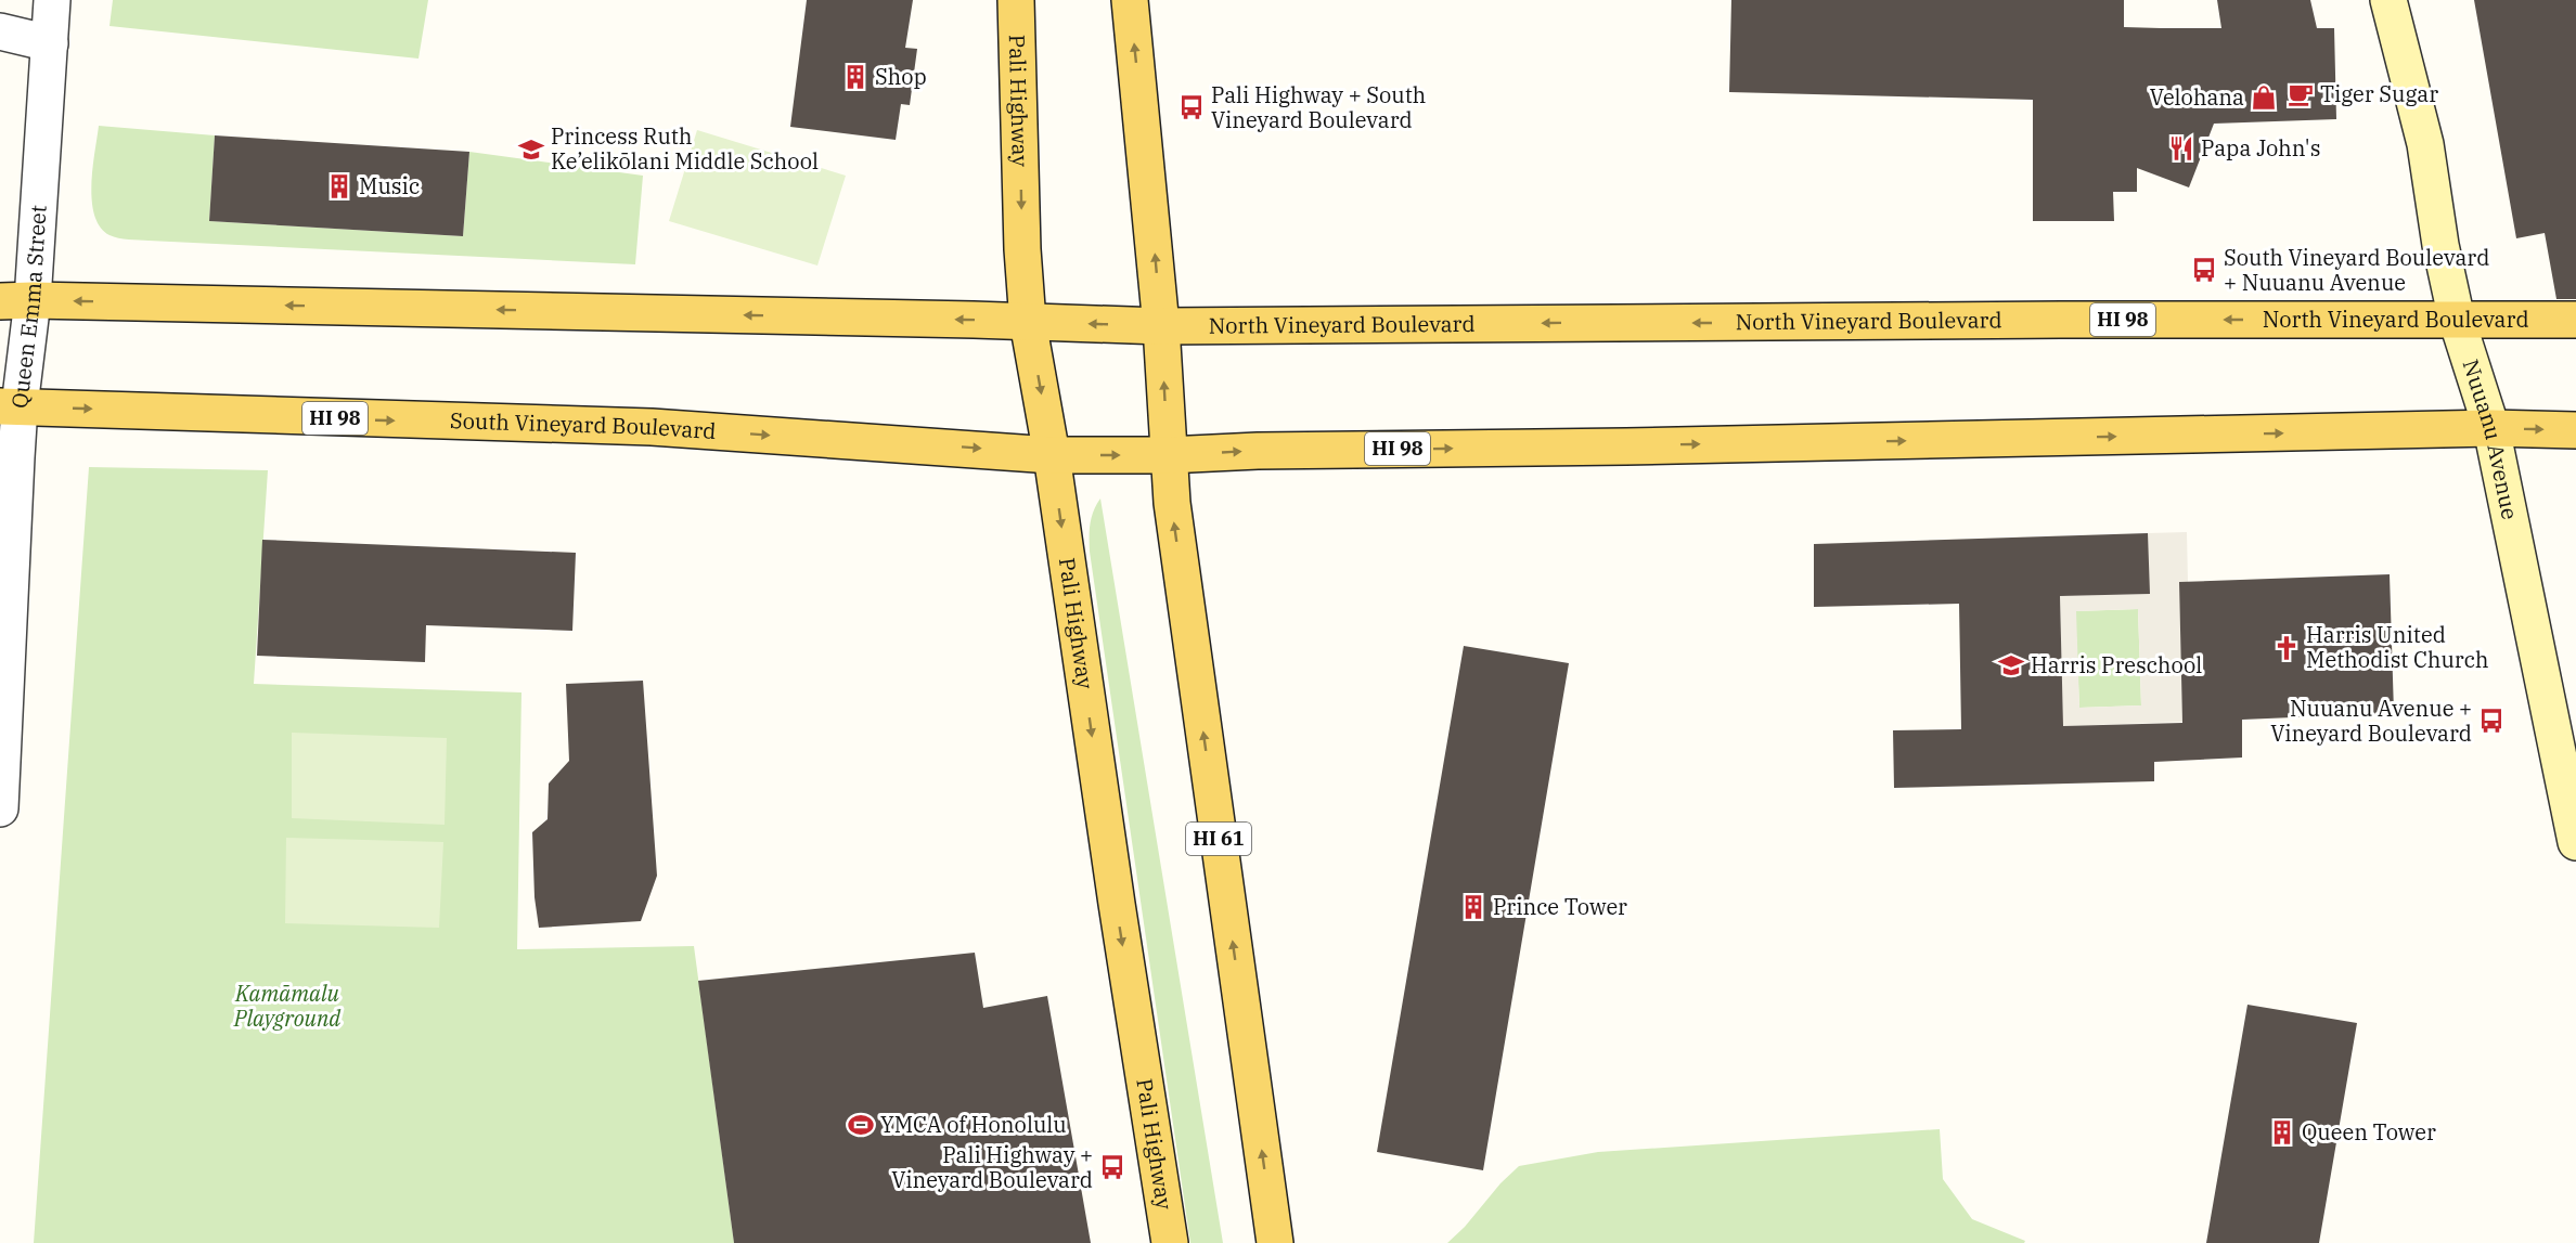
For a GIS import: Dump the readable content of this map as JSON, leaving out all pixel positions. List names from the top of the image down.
{
  "streets": {
    "main road": [
      "Pali Highway",
      "HI 98",
      "North Vineyard Boulevard",
      "South Vineyard Boulevard",
      "Nuuanu Avenue",
      "HI 61"
    ],
    "street": ["Queen Emma Street"]
  },
  "crossings": [
    ["Pali Highway", "HI 98"],
    ["Pali Highway", "South Vineyard Boulevard"],
    ["Queen Emma Street", "HI 98"],
    ["Queen Emma Street", "South Vineyard Boulevard"],
    ["HI 98", "North Vineyard Boulevard"],
    ["HI 98", "South Vineyard Boulevard"],
    ["HI 98", "Nuuanu Avenue"],
    ["HI 98", "HI 61"],
    ["North Vineyard Boulevard", "Nuuanu Avenue"],
    ["North Vineyard Boulevard", "HI 61"],
    ["South Vineyard Boulevard", "HI 61"]
  ],
  "parks": ["Kamāmalu Playground"],
  "places": {
    "building": [
      "Shop",
      "Music",
      "Prince Tower",
      "Queen Tower"
    ],
    "cafe": ["Tiger Sugar"],
    "shop": ["Velohana"],
    "bus stop": [
      "Pali Highway + South Vineyard Boulevard",
      "South Vineyard Boulevard + Nuuanu Avenue",
      "Nuuanu Avenue + Vineyard Boulevard",
      "Pali Highway + Vineyard Boulevard"
    ],
    "restaurant": ["Papa John's"],
    "school or university": ["Princess Ruth Ke’elikōlani Middle School", "Harris Preschool"],
    "church": ["Harris United Methodist Church"],
    "sports": ["YMCA of Honolulu"]
  }
}
